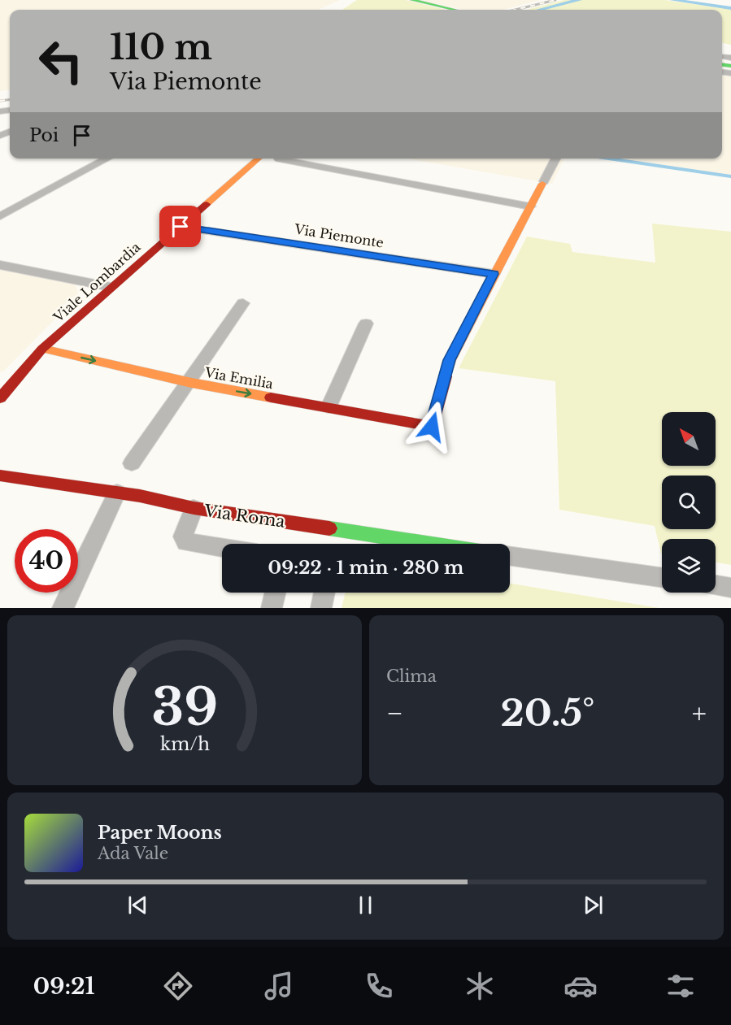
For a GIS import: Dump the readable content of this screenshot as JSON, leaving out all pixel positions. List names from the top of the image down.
{
  "streets": {
    "street": [
      "Via Piemonte",
      "Viale Lombardia",
      "Via Emilia",
      "Via Roma"
    ]
  },
  "crossings": [
    ["Via Piemonte", "Viale Lombardia"],
    ["Via Piemonte", "Via Emilia"],
    ["Viale Lombardia", "Via Emilia"]
  ],
  "one_way": ["Via Emilia"],
  "north": "top left",
  "page": {
    "turn": ["110 m", "Via Piemonte"],
    "then": "Poi",
    "limit": "40",
    "trip": "09:22 · 1 min · 280 m",
    "tile": "Clima",
    "heat": ["−", "20.5°", "+"],
    "song": ["Paper Moons", "Ada Vale"],
    "tabs": "09:21",
    "gauge": ["39", "km/h"]
  }
}
